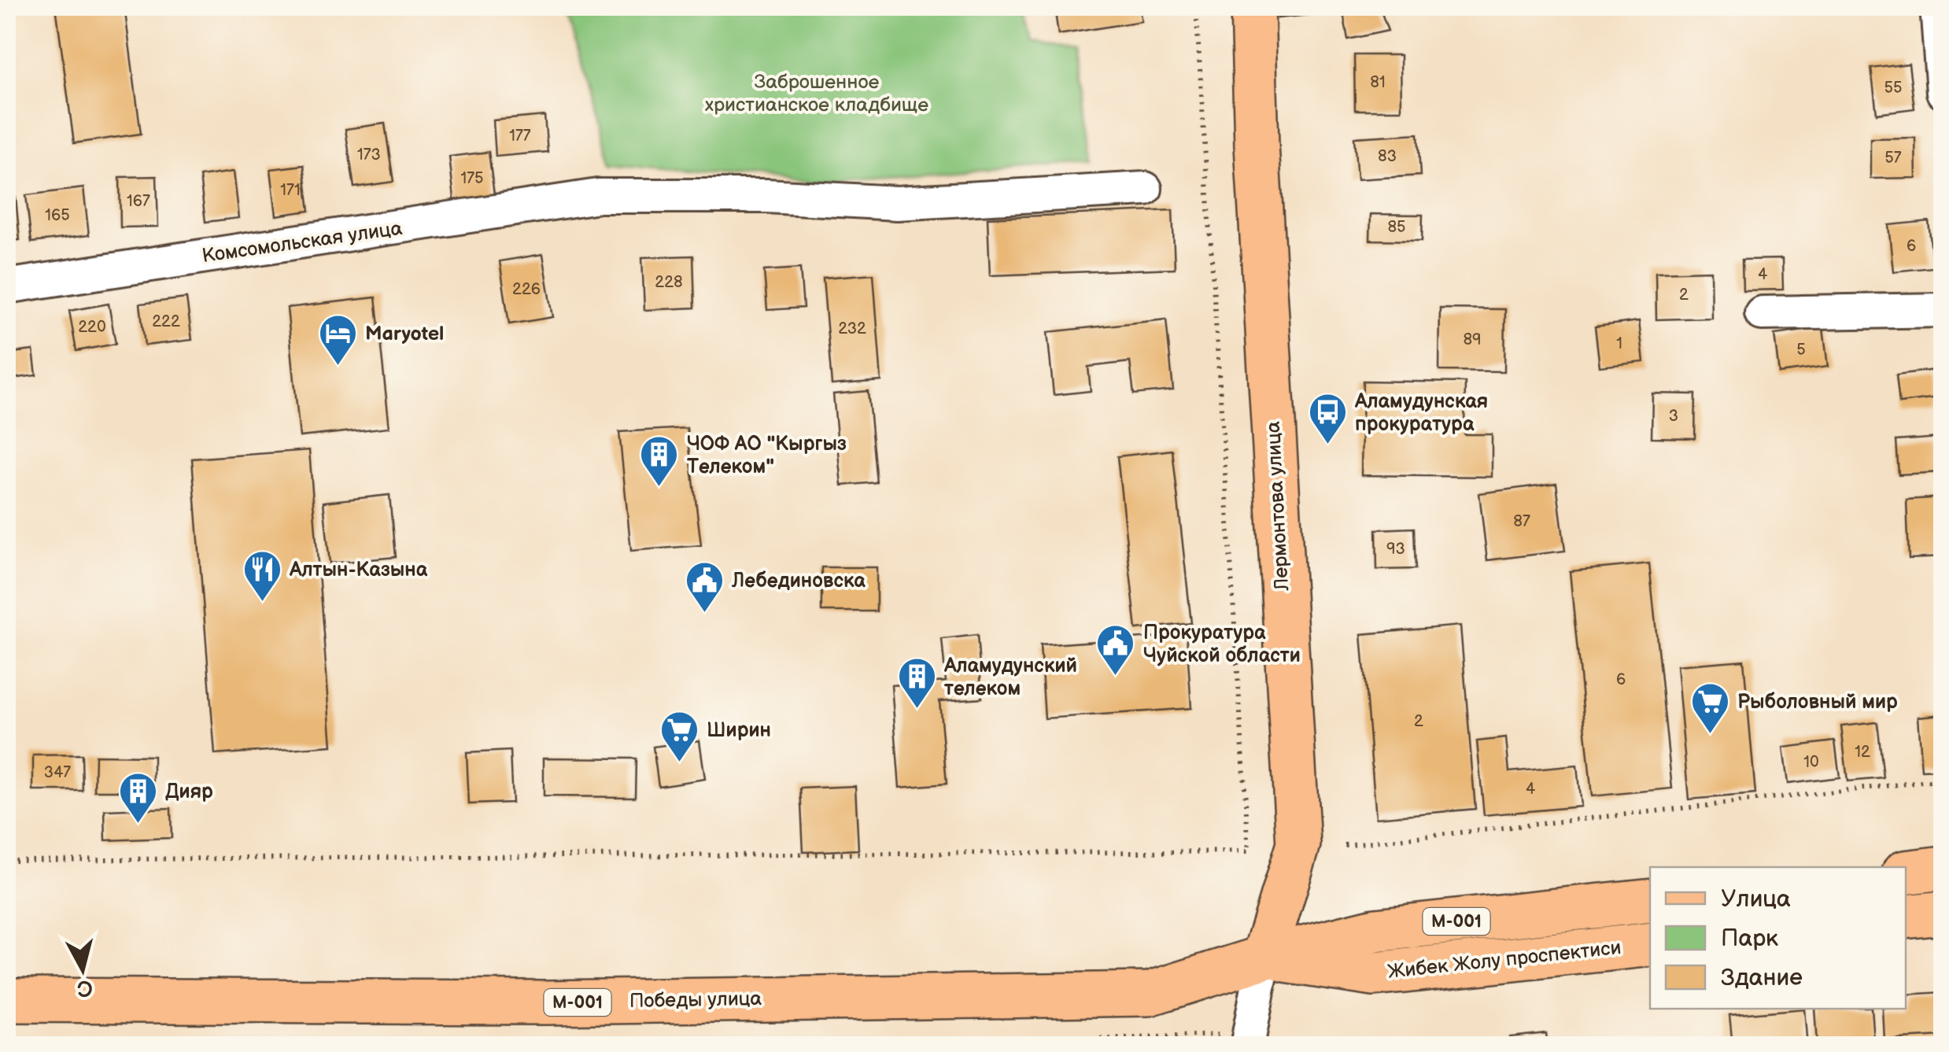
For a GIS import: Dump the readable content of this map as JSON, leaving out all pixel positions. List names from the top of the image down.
{
  "streets": {
    "main road": [
      "Лермонтова улица",
      "М-001",
      "Жибек Жолу проспектиси",
      "Победы улица"
    ],
    "street": ["Комсомольская улица"]
  },
  "crossings": [
    ["Лермонтова улица", "Жибек Жолу проспектиси"],
    ["Жибек Жолу проспектиси", "Победы улица"]
  ],
  "parks": ["Заброшенное христианское кладбище"],
  "places": {
    "hotel": ["Maryotel"],
    "bus stop": ["Аламудунская прокуратура"],
    "building": ["ЧОФ АО \"Кыргыз Телеком\"", "Аламудунский телеком", "Дияр"],
    "restaurant": ["Алтын-Казына"],
    "public building": ["Лебединовска", "Прокуратура Чуйской области"],
    "supermarket": ["Рыболовный мир", "Ширин"]
  },
  "house_numbers": [
    "81",
    "55",
    "177",
    "173",
    "83",
    "57",
    "175",
    "171",
    "167",
    "165",
    "85",
    "6",
    "4",
    "228",
    "226",
    "2",
    "222",
    "220",
    "232",
    "89",
    "1",
    "5",
    "3",
    "87",
    "93",
    "6",
    "2",
    "12",
    "10",
    "347",
    "4"
  ],
  "legend": ["Улица", "Парк", "Здание"],
  "north": "bottom"
}
